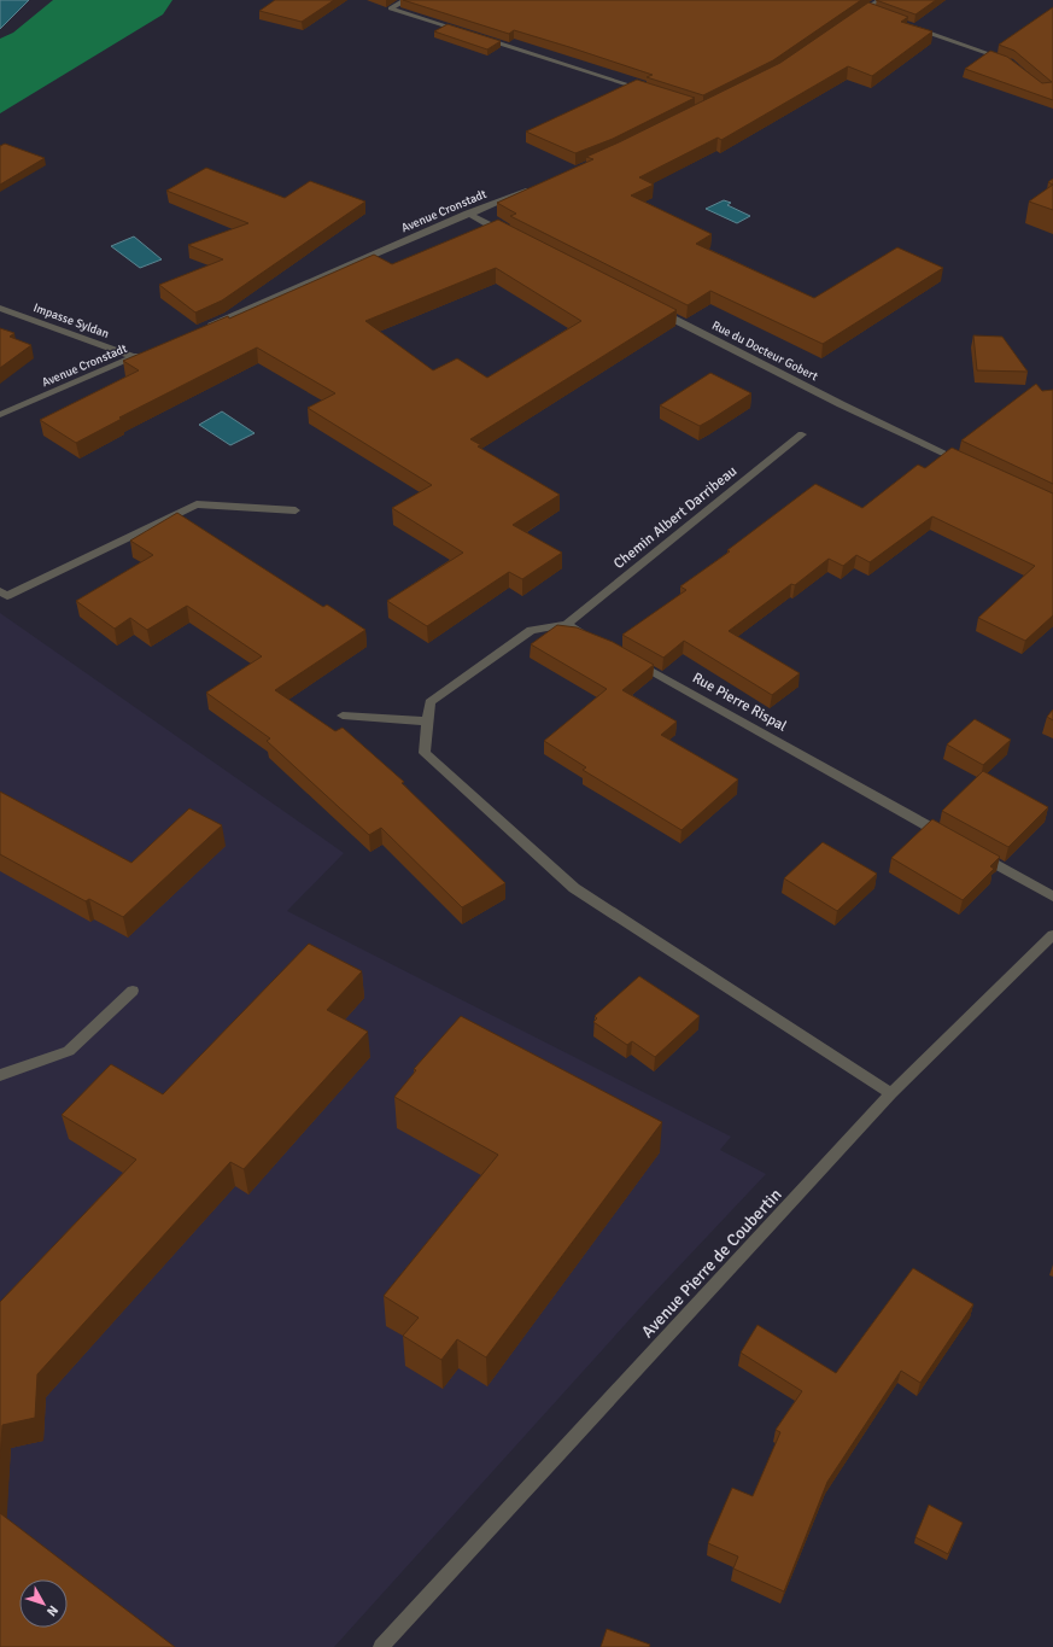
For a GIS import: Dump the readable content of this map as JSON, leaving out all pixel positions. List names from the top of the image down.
{
  "streets": {
    "street": [
      "Avenue Cronstadt",
      "Impasse Syldan",
      "Rue du Docteur Gobert",
      "Chemin Albert Darribeau",
      "Rue Pierre Rispal",
      "Avenue Pierre de Coubertin"
    ]
  },
  "crossings": [
    ["Avenue Cronstadt", "Impasse Syldan"]
  ],
  "north": "bottom right"
}
